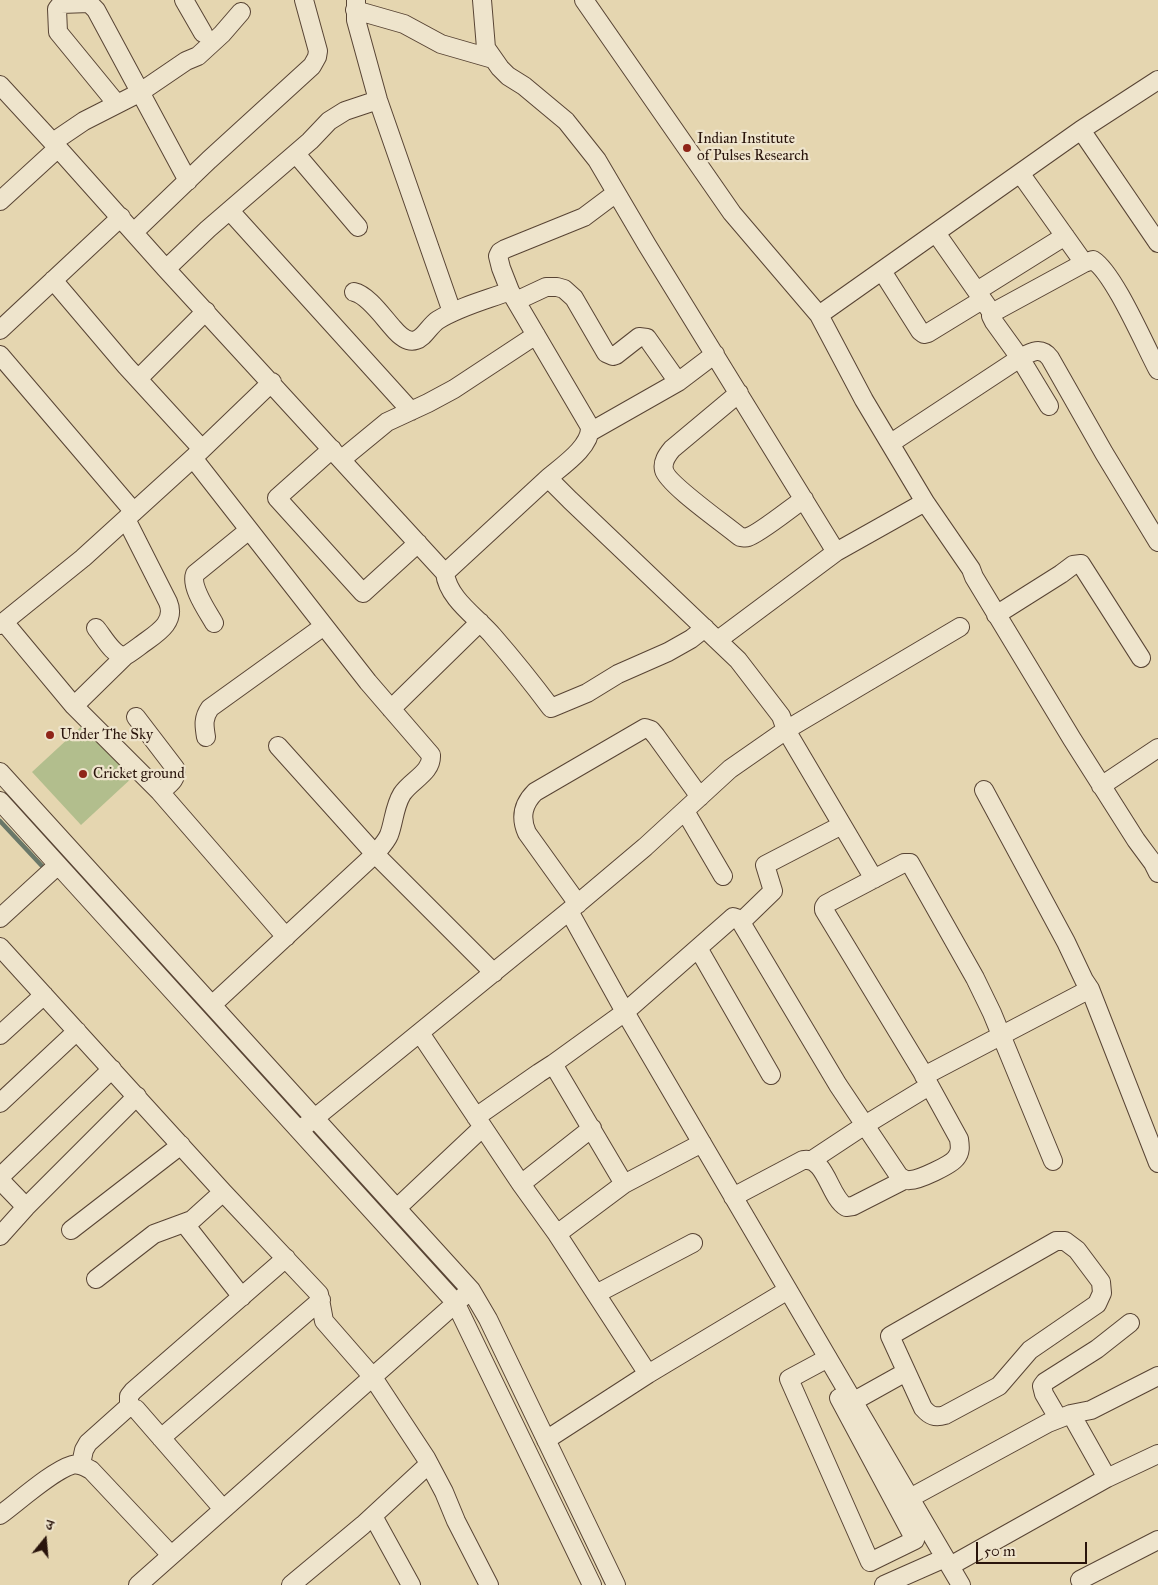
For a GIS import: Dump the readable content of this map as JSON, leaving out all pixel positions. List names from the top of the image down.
{
  "places": ["Indian Institute of Pulses Research", "Under The Sky", "Cricket ground"],
  "scale_bar": "50 m",
  "north": "top"
}
